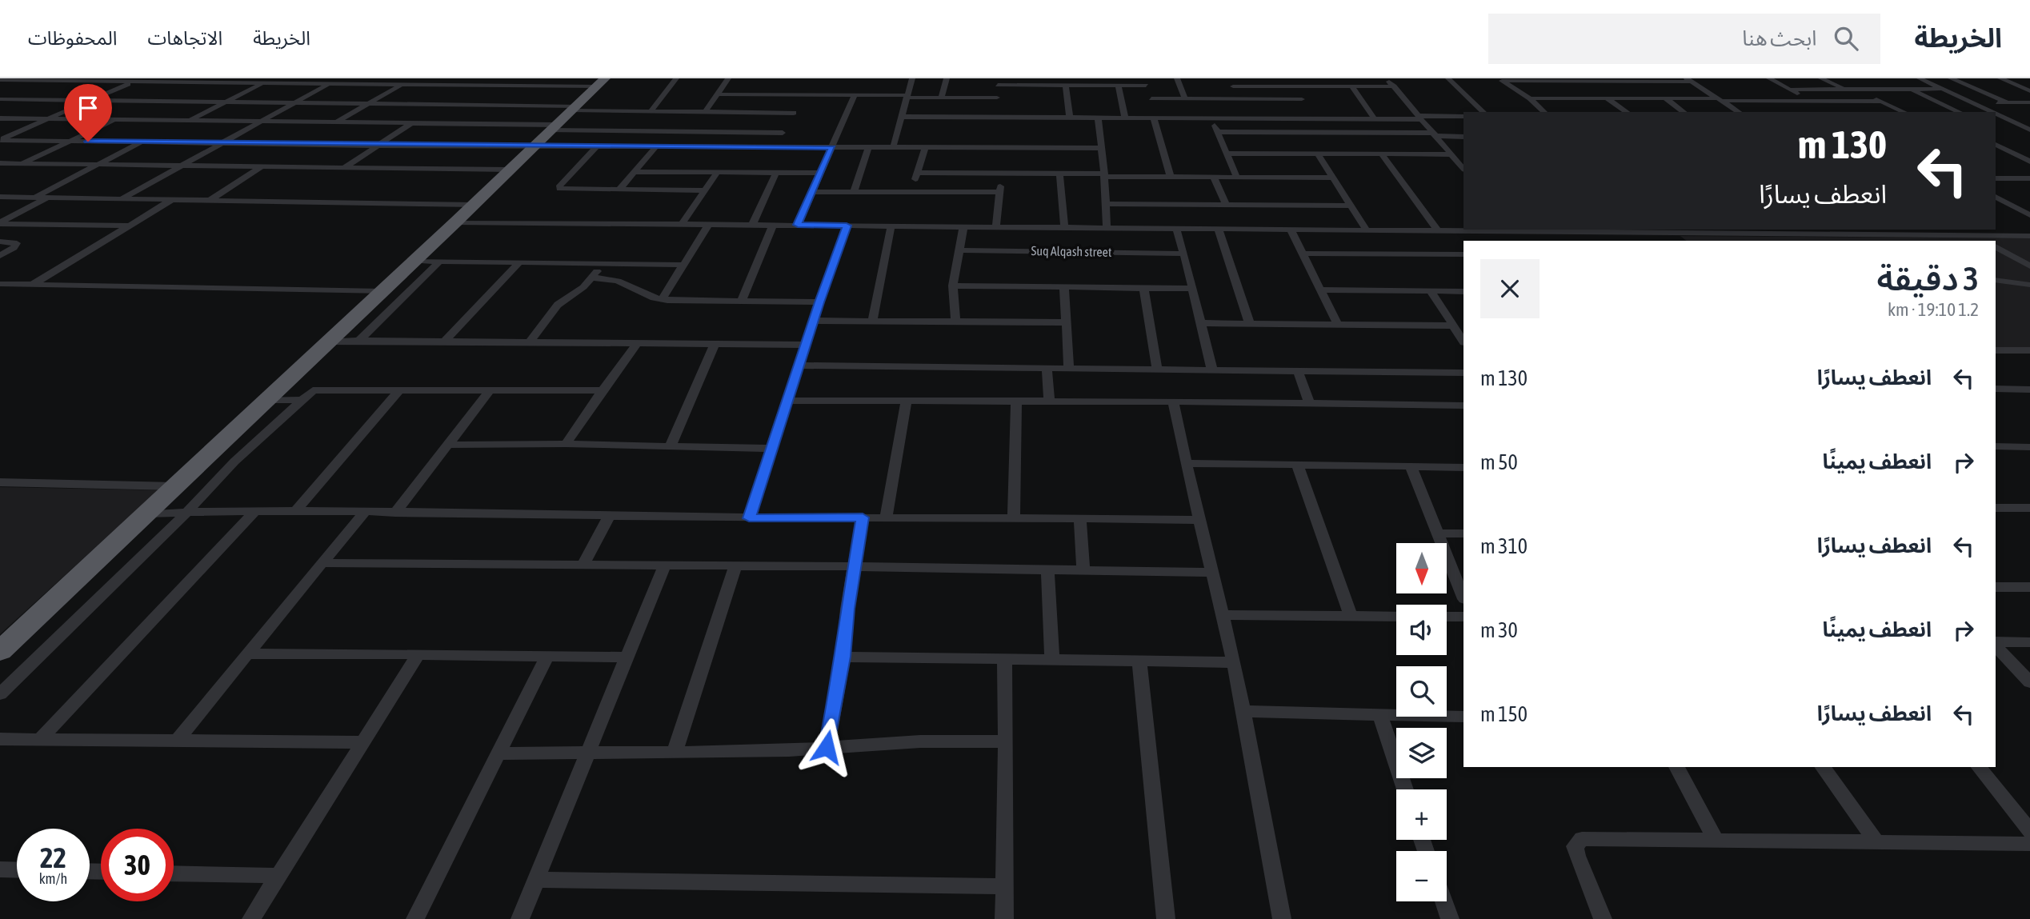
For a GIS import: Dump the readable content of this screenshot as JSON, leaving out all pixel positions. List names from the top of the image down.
{
  "streets": {
    "street": ["Suq Alqash street"]
  },
  "north": "bottom",
  "page": {
    "header": "الخريطة",
    "search": "ابحث هنا",
    "nav": ["الخريطة", "الاتجاهات", "المحفوظات"],
    "turn": ["130 m", "انعطف يسارًا"],
    "heading": ["3 دقيقة", "1.2 km · 19:10"],
    "list": [
      {
        "name": "انعطف يسارًا",
        "value": "130 m"
      },
      {
        "name": "انعطف يمينًا",
        "value": "50 m"
      },
      {
        "name": "انعطف يسارًا",
        "value": "310 m"
      },
      {
        "name": "انعطف يمينًا",
        "value": "30 m"
      },
      {
        "name": "انعطف يسارًا",
        "value": "150 m"
      }
    ],
    "map_buttons": ["+", "−"],
    "speed": "22 km/h",
    "limit": "30"
  }
}
